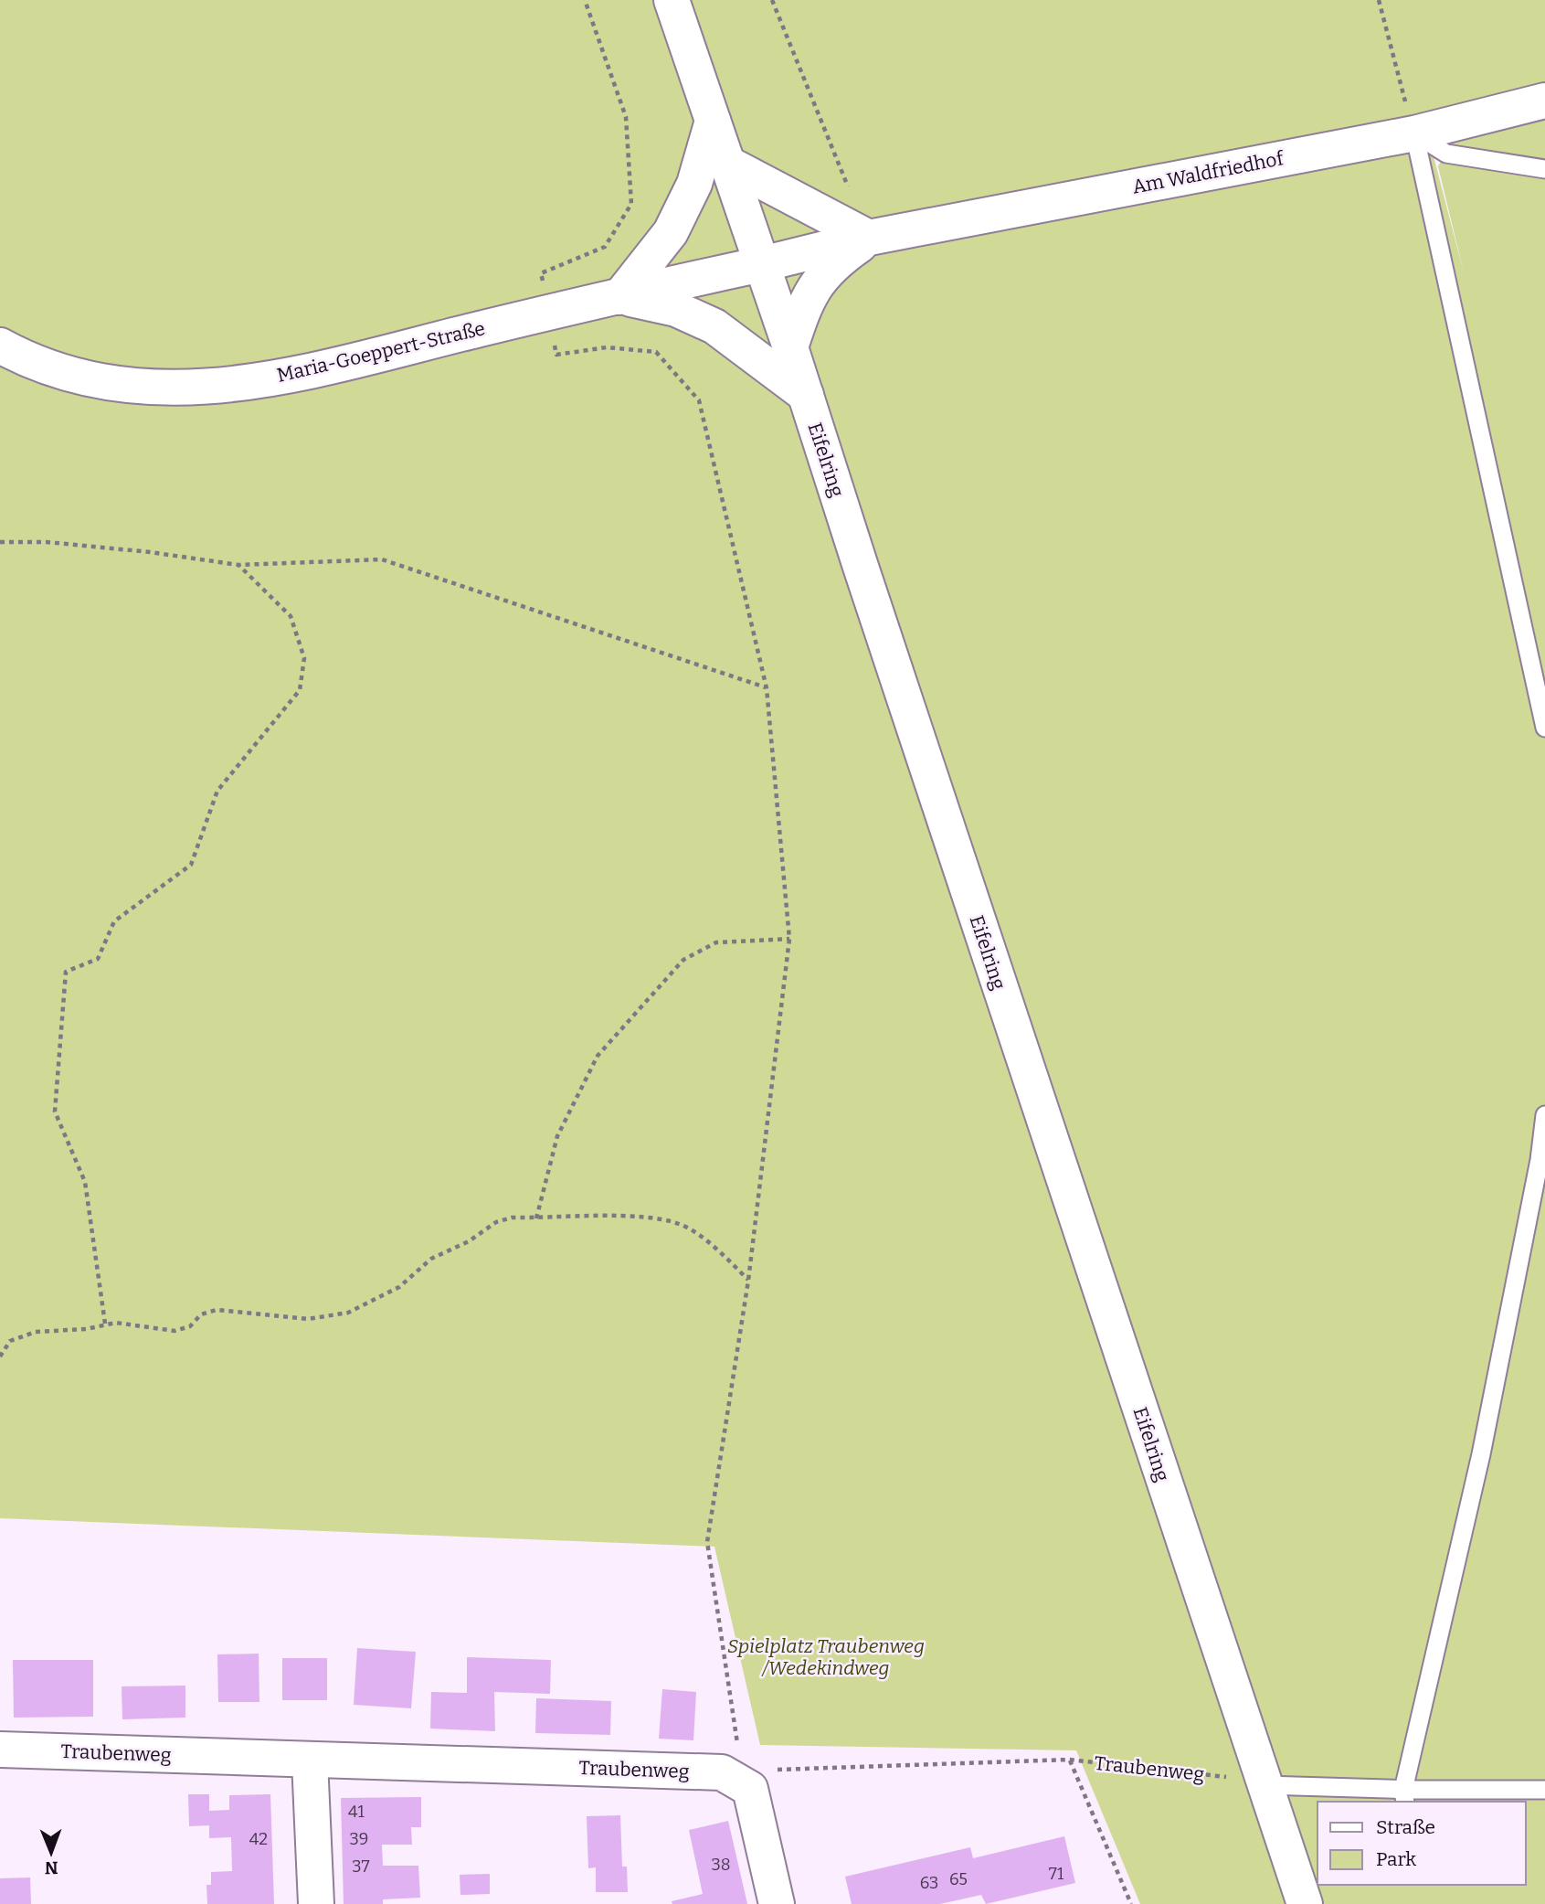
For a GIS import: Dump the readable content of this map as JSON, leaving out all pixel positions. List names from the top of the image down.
{
  "streets": {
    "street": [
      "Am Waldfriedhof",
      "Maria-Goeppert-Straße",
      "Eifelring",
      "Traubenweg"
    ]
  },
  "crossings": [
    ["Am Waldfriedhof", "Maria-Goeppert-Straße"],
    ["Am Waldfriedhof", "Eifelring"],
    ["Maria-Goeppert-Straße", "Eifelring"],
    ["Eifelring", "Traubenweg"]
  ],
  "parks": ["Spielplatz Traubenweg /Wedekindweg"],
  "house_numbers": [
    "41",
    "42",
    "39",
    "38",
    "37",
    "71",
    "65",
    "63"
  ],
  "legend": ["Straße", "Park"],
  "north": "bottom"
}
